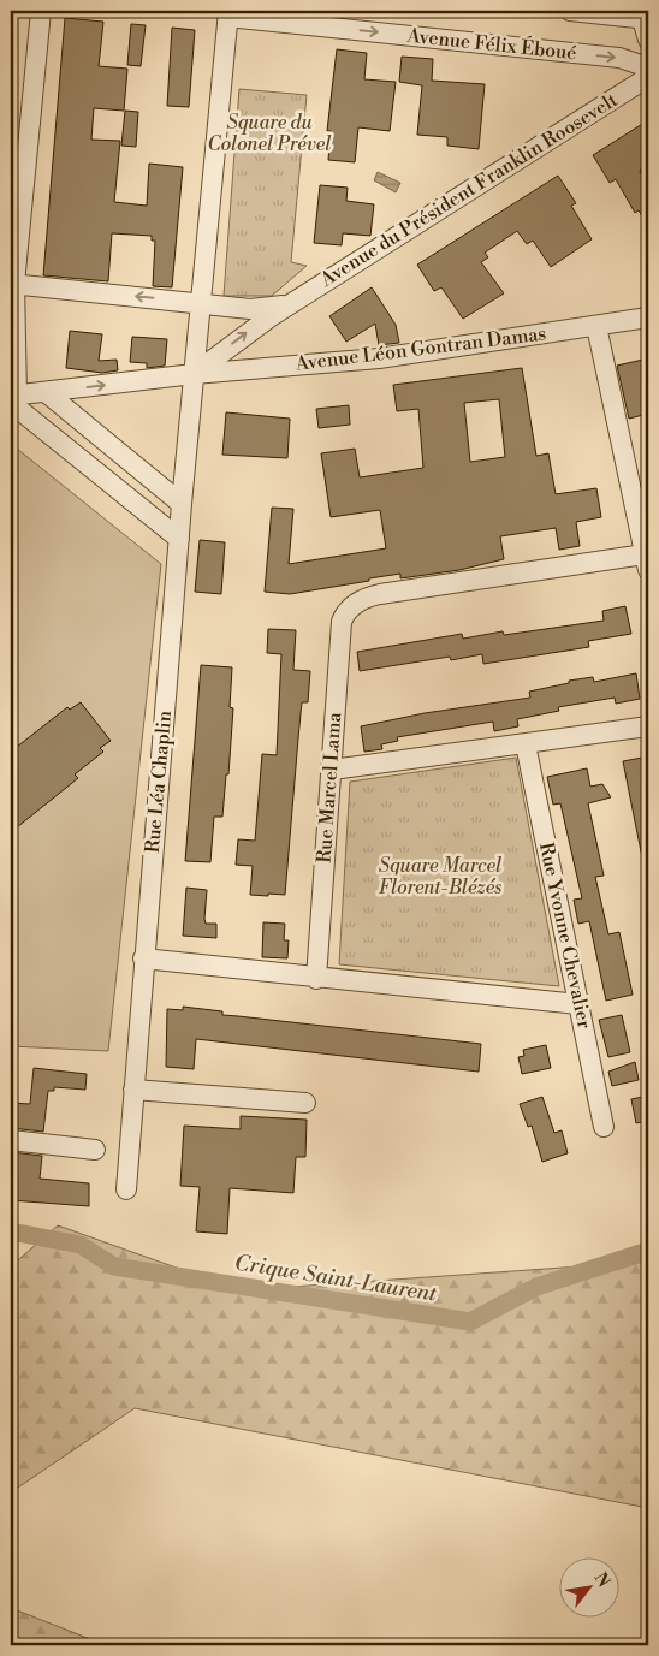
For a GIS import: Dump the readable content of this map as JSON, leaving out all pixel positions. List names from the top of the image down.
{
  "streets": {
    "street": [
      "Avenue Félix Éboué",
      "Avenue du Président Franklin Roosevelt",
      "Avenue Léon Gontran Damas",
      "Rue Léa Chaplin",
      "Rue Marcel Lama",
      "Rue Yvonne Chevalier"
    ]
  },
  "crossings": [
    ["Avenue Félix Éboué", "Rue Léa Chaplin"],
    ["Avenue du Président Franklin Roosevelt", "Avenue Léon Gontran Damas"],
    ["Avenue du Président Franklin Roosevelt", "Rue Léa Chaplin"],
    ["Avenue Léon Gontran Damas", "Rue Léa Chaplin"]
  ],
  "one_way": ["Avenue Félix Éboué"],
  "water": ["Crique Saint-Laurent"],
  "parks": ["Square du Colonel Prével", "Square Marcel Florent-Blézés"],
  "north": "top right"
}
